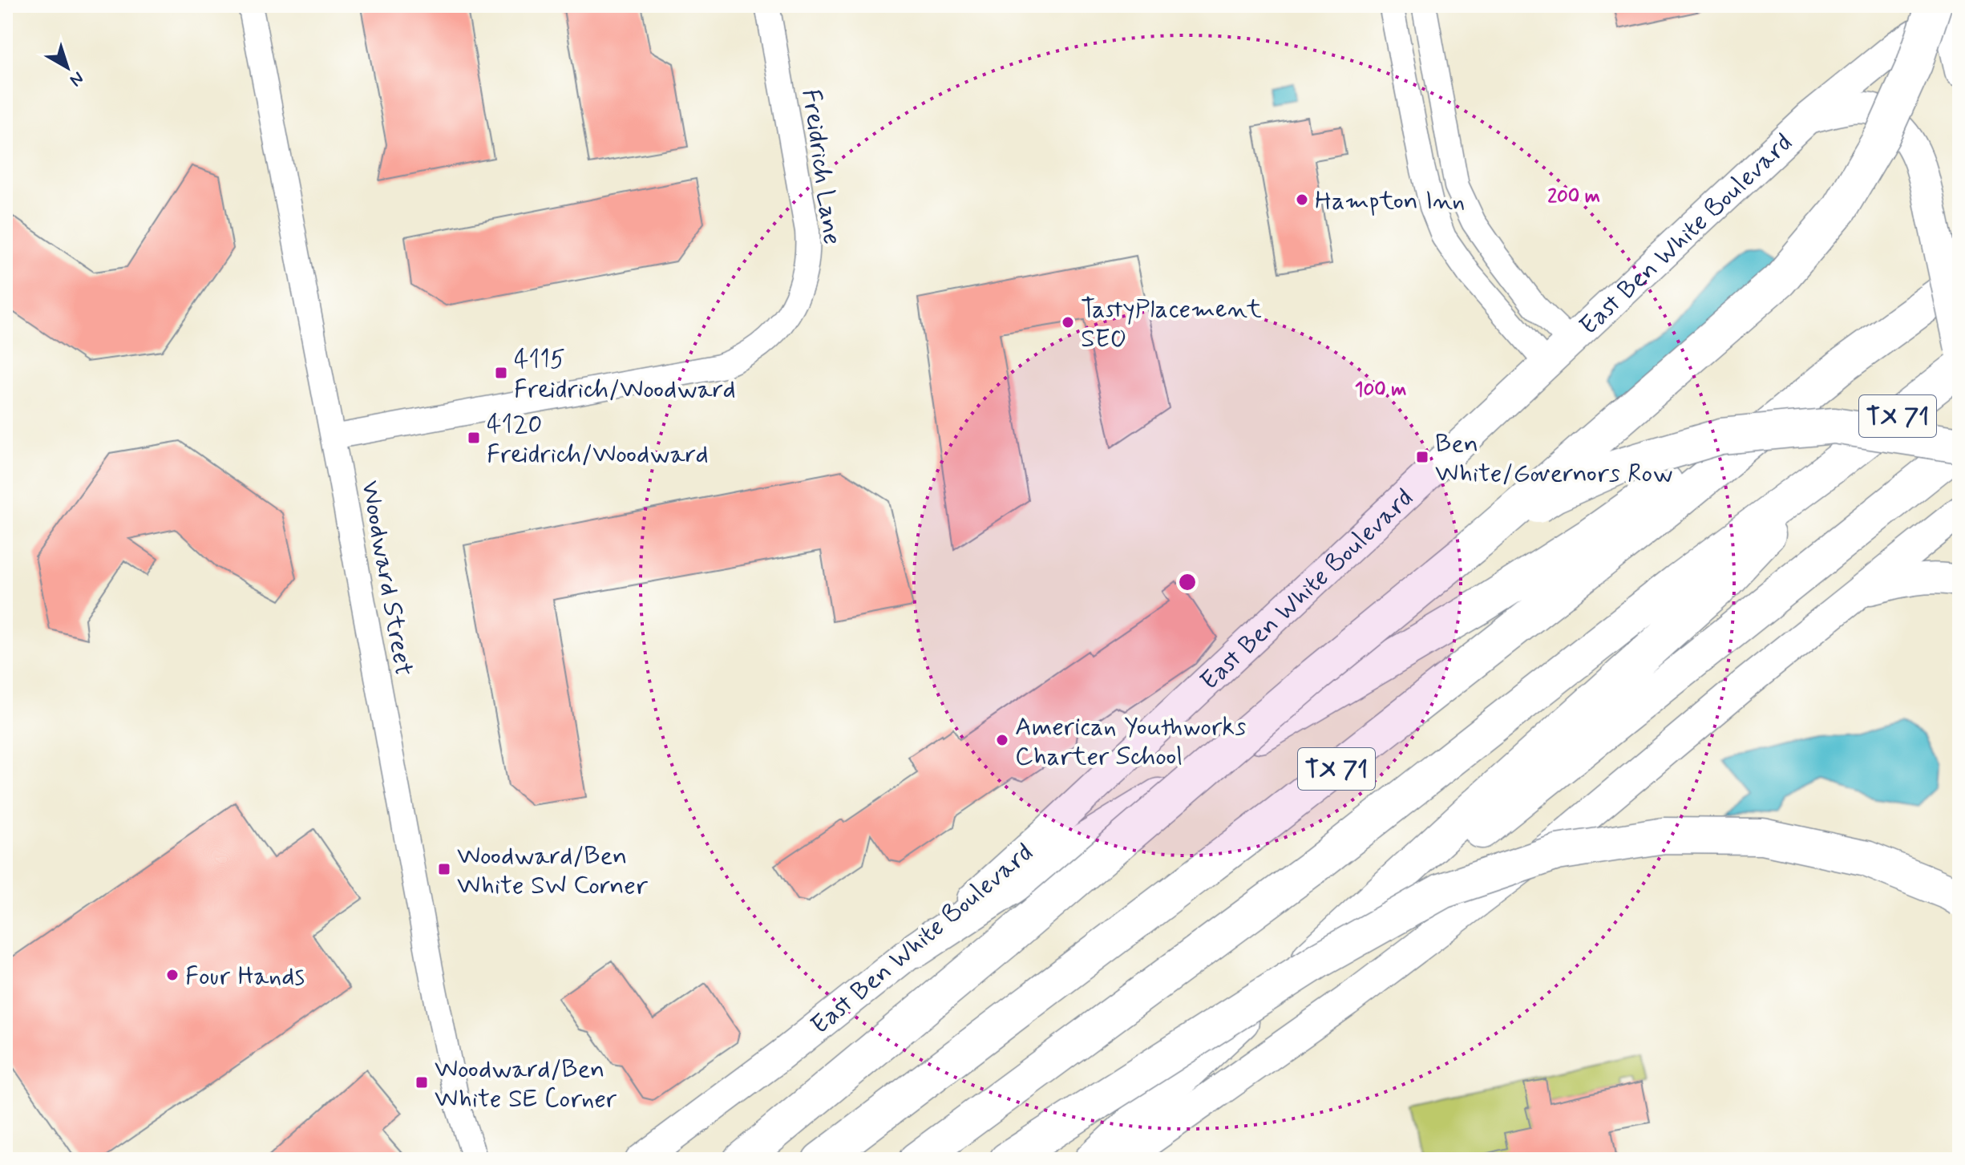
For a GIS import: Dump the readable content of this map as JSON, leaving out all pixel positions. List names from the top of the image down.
{
  "streets": {
    "highway": ["TX 71"],
    "main road": ["East Ben White Boulevard"],
    "street": ["Freidrich Lane", "Woodward Street"]
  },
  "crossings": [
    ["Freidrich Lane", "Woodward Street"]
  ],
  "places": {
    "other": [
      "Hampton Inn",
      "TastyPlacement SEO",
      "American Youthworks Charter School",
      "Four Hands"
    ],
    "transit": [
      "4115 Freidrich/Woodward",
      "4120 Freidrich/Woodward",
      "Ben White/Governors Row",
      "Woodward/Ben White SW Corner",
      "Woodward/Ben White SE Corner"
    ]
  },
  "north": "bottom right",
  "rings": ["200 m", "100 m"]
}
